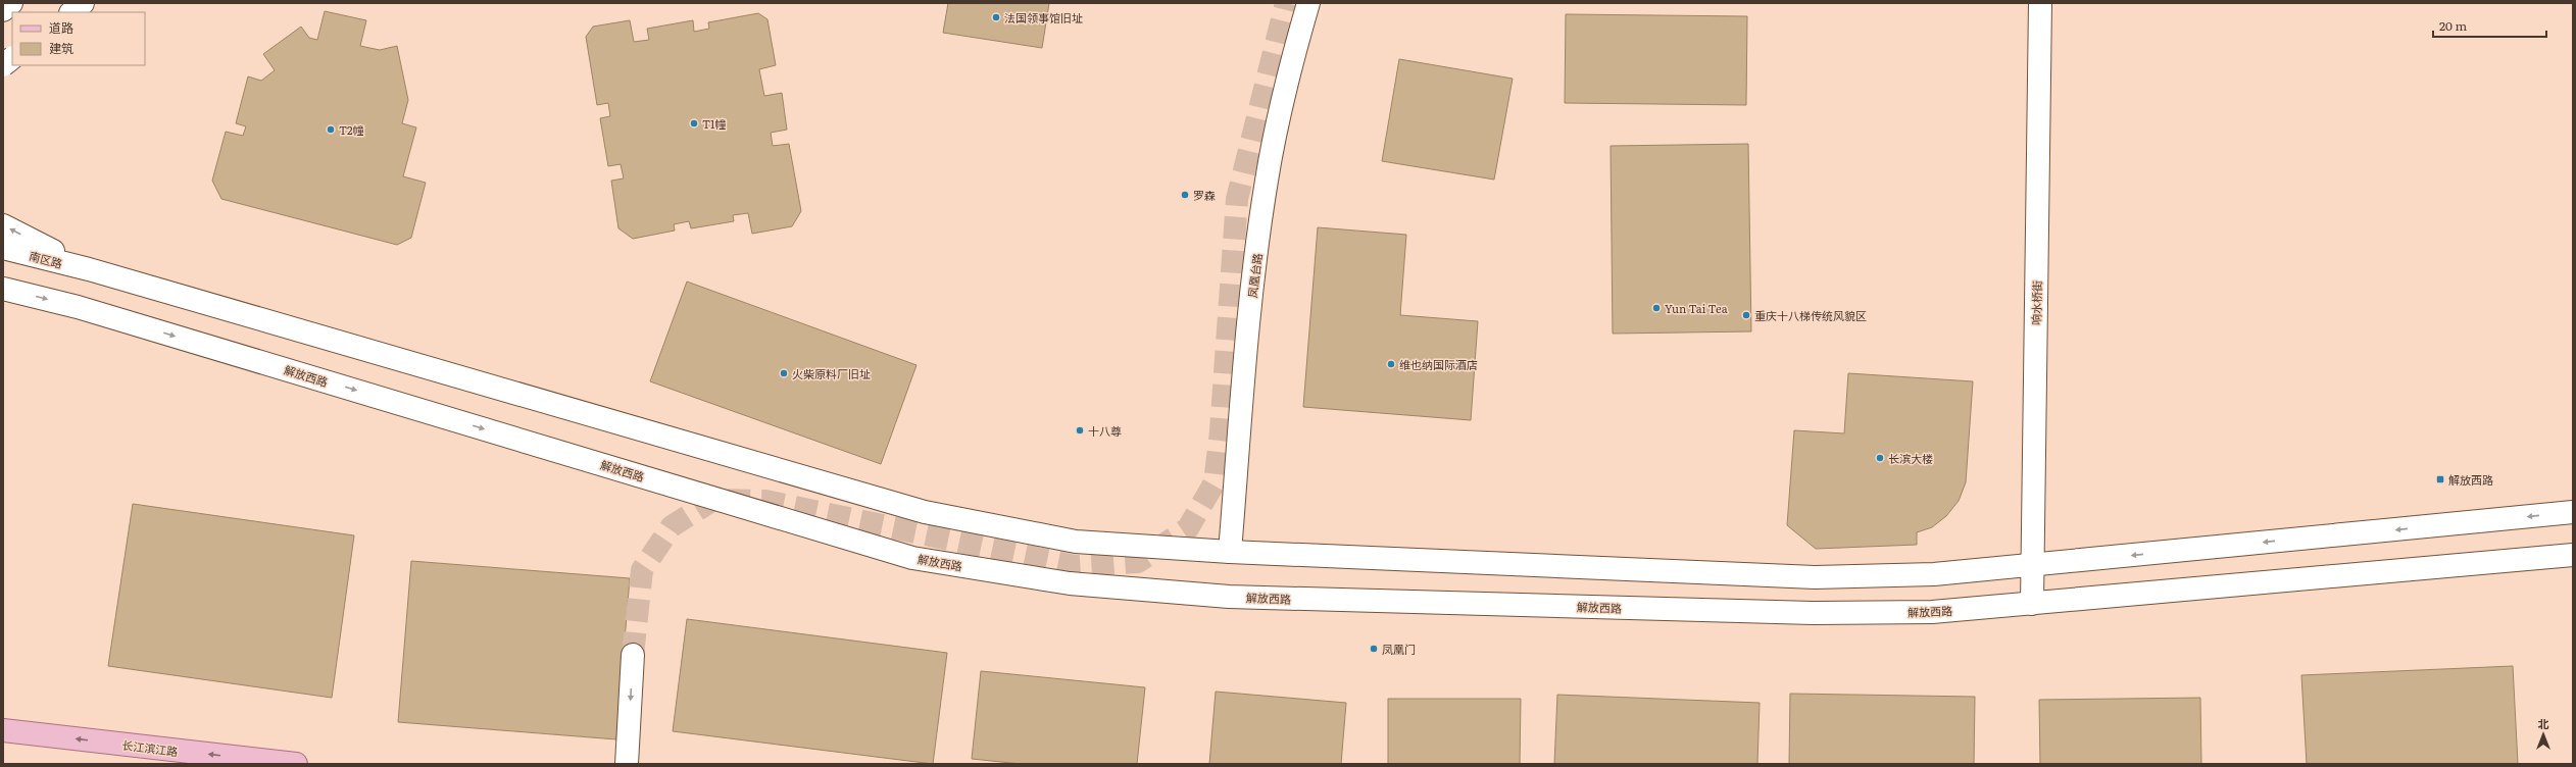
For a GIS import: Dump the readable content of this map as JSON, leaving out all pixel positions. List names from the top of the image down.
{
  "streets": {
    "main road": [
      "南区路",
      "凤凰台路",
      "响水桥街",
      "解放西路",
      "长江滨江路"
    ]
  },
  "crossings": [
    ["响水桥街", "解放西路"]
  ],
  "one_way": ["长江滨江路"],
  "places": {
    "other": [
      "法国领事馆旧址",
      "T1幢",
      "T2幢",
      "罗森",
      "Yun Tai Tea",
      "重庆十八梯传统风貌区",
      "维也纳国际酒店",
      "火柴原料厂旧址",
      "十八尊",
      "长滨大楼",
      "凤凰门"
    ],
    "transit": ["解放西路"]
  },
  "legend": ["道路", "建筑"],
  "scale_bar": "20 m",
  "north": "top"
}
